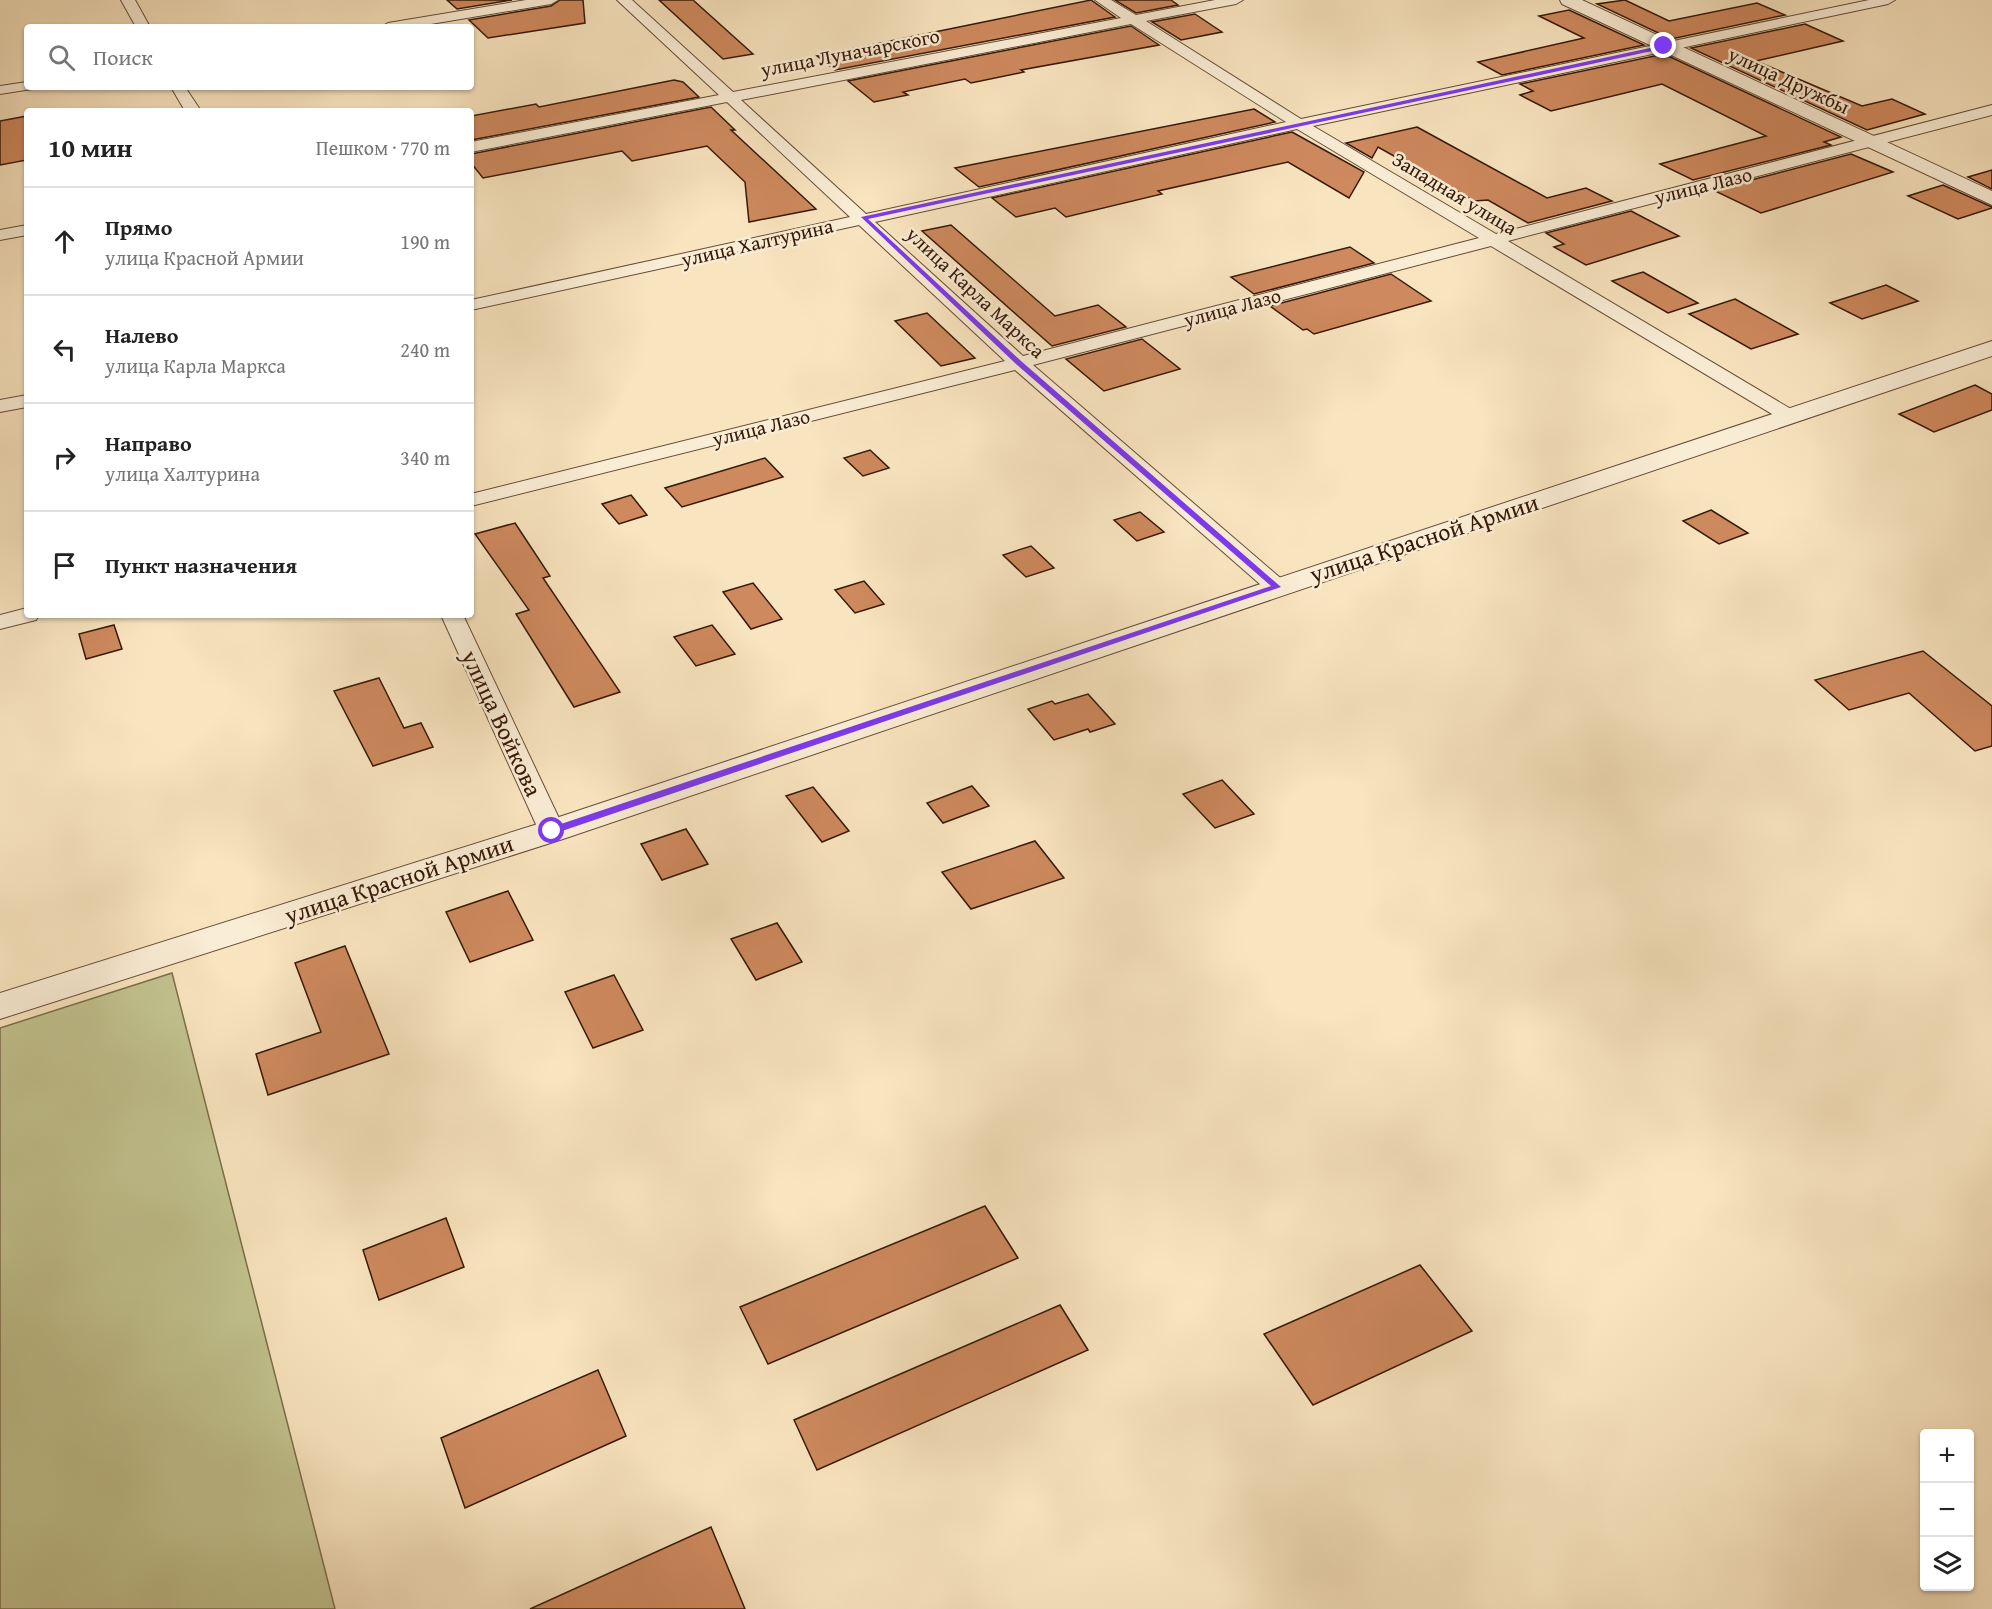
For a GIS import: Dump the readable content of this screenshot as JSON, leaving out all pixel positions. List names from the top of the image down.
{
  "streets": {
    "street": [
      "улица Луначарского",
      "улица Дружбы",
      "улица Лазо",
      "Западная улица",
      "улица Халтурина",
      "улица Карла Маркса",
      "улица Красной Армии",
      "улица Войкова"
    ]
  },
  "crossings": [
    ["улица Луначарского", "Западная улица"],
    ["улица Луначарского", "улица Карла Маркса"],
    ["улица Дружбы", "улица Лазо"],
    ["улица Дружбы", "улица Халтурина"],
    ["улица Лазо", "Западная улица"],
    ["улица Лазо", "улица Карла Маркса"],
    ["Западная улица", "улица Халтурина"],
    ["Западная улица", "улица Красной Армии"],
    ["улица Халтурина", "улица Карла Маркса"],
    ["улица Карла Маркса", "улица Красной Армии"],
    ["улица Красной Армии", "улица Войкова"]
  ],
  "page": {
    "search": "Поиск",
    "heading": ["10 мин", "Пешком · 770 m"],
    "list": [
      ["Прямо", "улица Красной Армии", "190 m"],
      ["Налево", "улица Карла Маркса", "240 m"],
      ["Направо", "улица Халтурина", "340 m"],
      "Пункт назначения"
    ],
    "map_buttons": ["+", "−"]
  }
}
